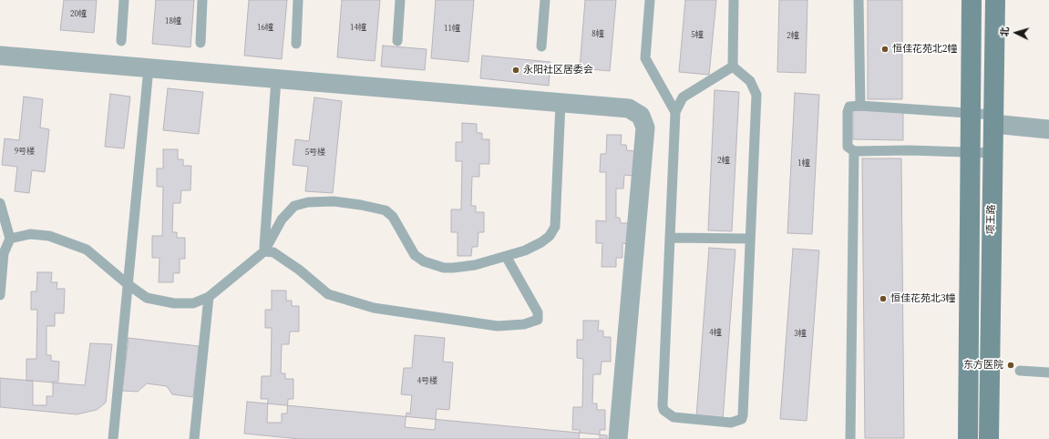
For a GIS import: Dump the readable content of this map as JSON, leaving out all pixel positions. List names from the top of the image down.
{
  "streets": {
    "main road": ["项王路"]
  },
  "places": [
    "恒佳花苑北2幢",
    "永阳社区居委会",
    "恒佳花苑北3幢",
    "东方医院"
  ],
  "house_numbers": [
    "20幢",
    "18幢",
    "16幢",
    "14幢",
    "11幢",
    "8幢",
    "5幢",
    "2幢",
    "9号楼",
    "5号楼",
    "2幢",
    "1幢",
    "4幢",
    "3幢",
    "4号楼"
  ],
  "north": "left"
}
